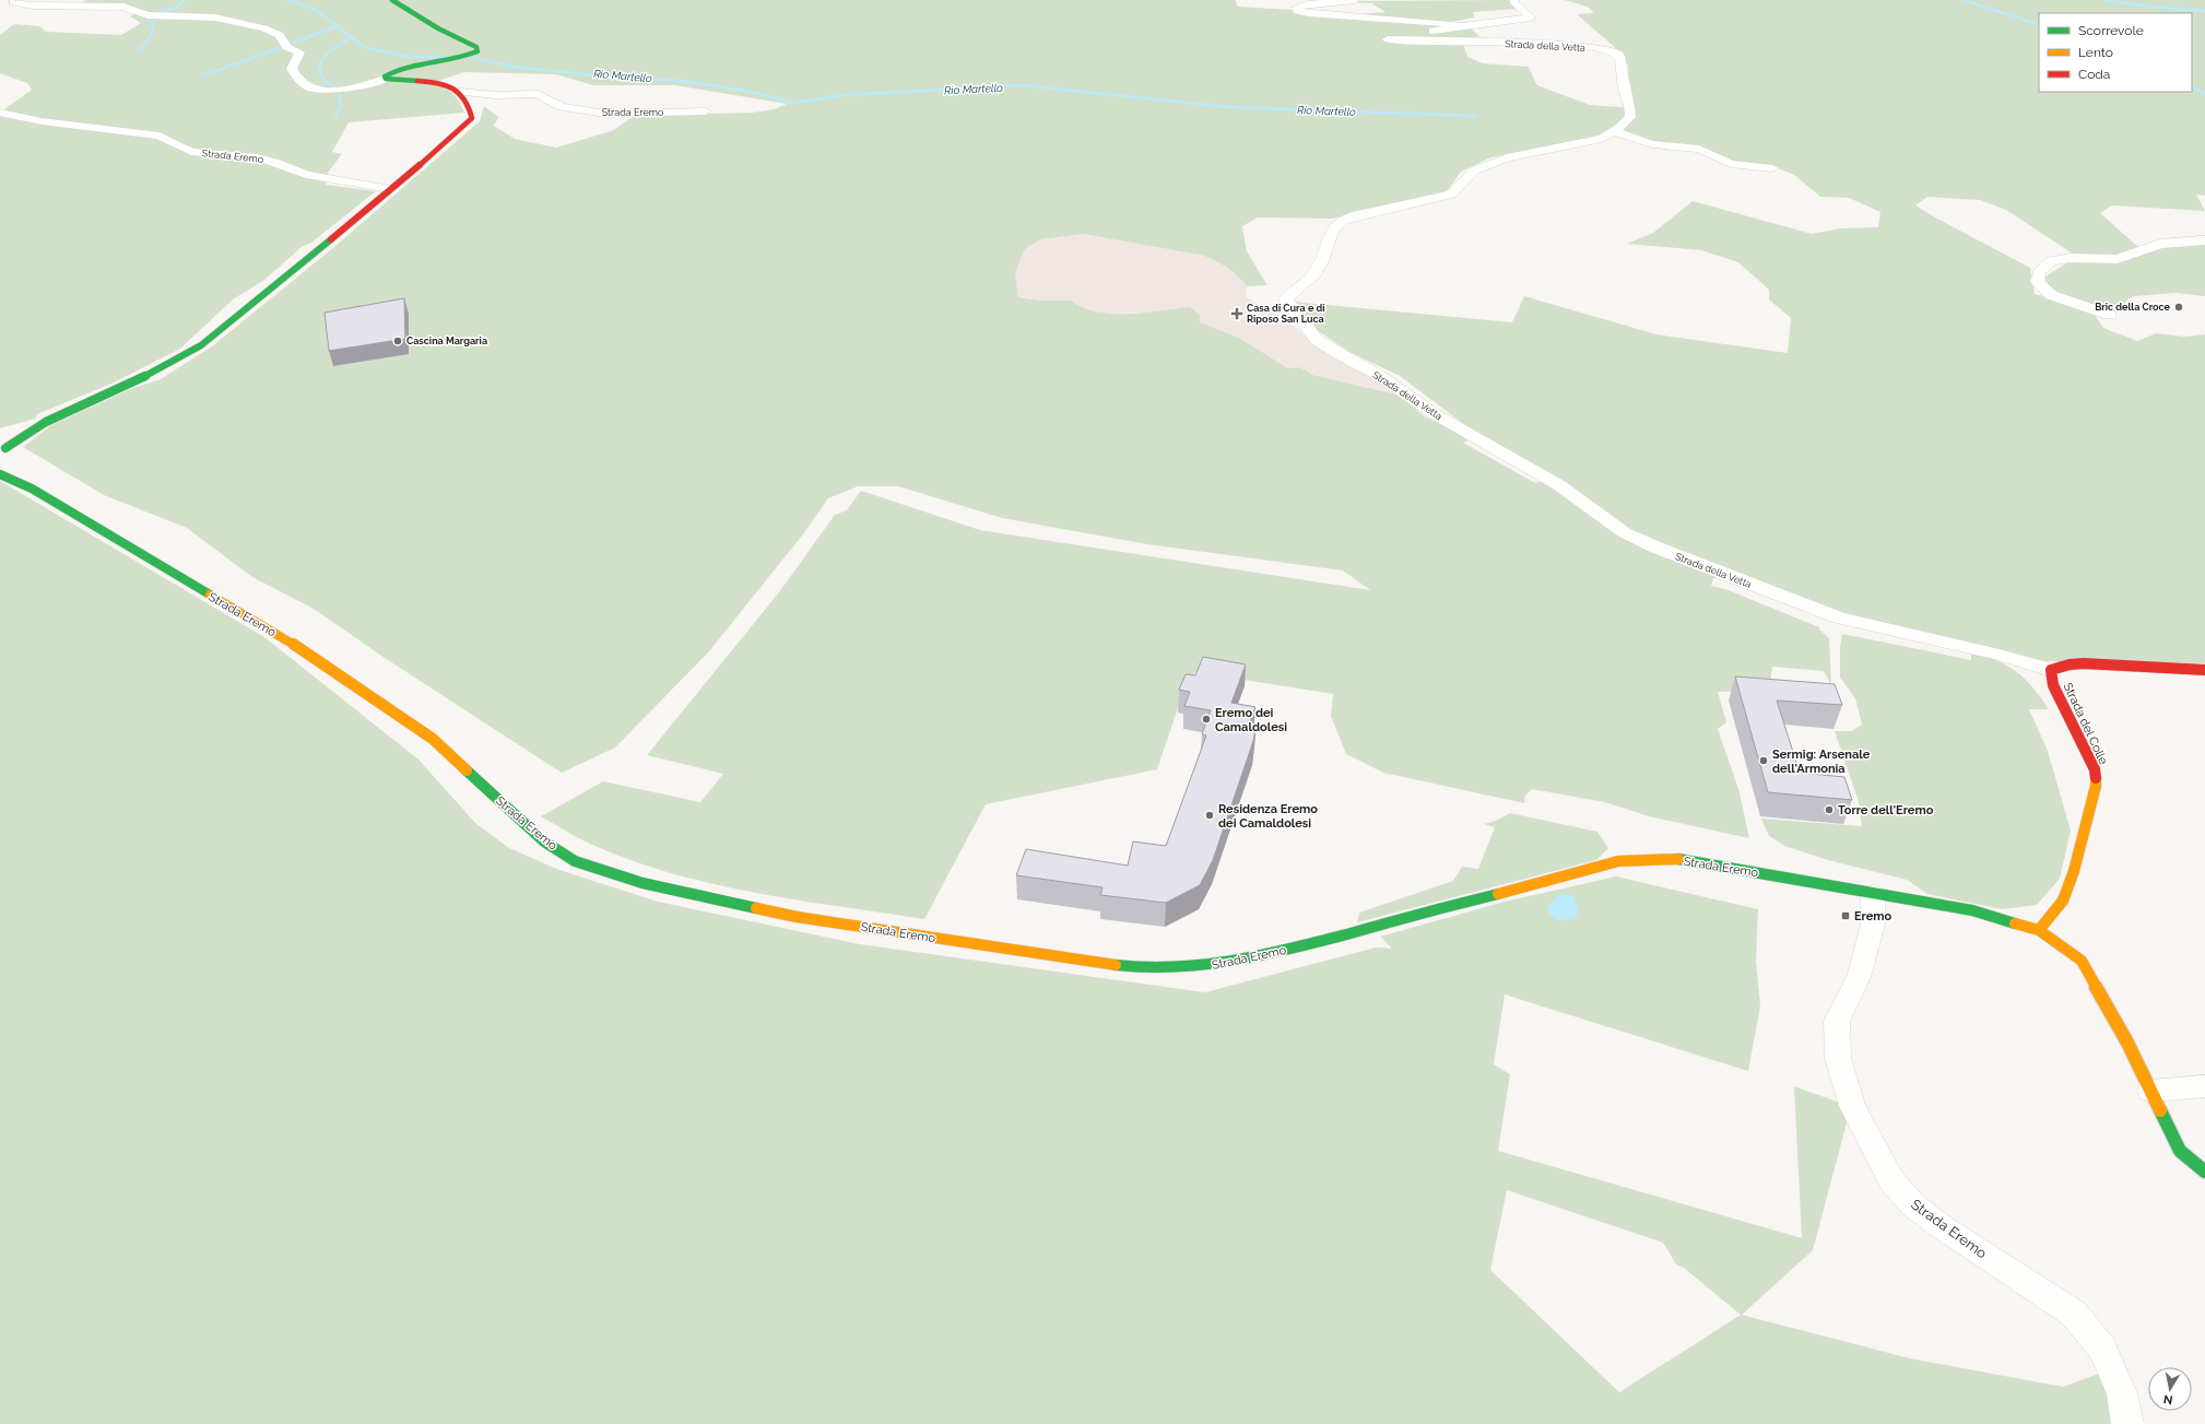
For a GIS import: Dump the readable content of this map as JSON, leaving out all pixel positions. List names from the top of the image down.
{
  "streets": {
    "main road": ["Strada Eremo", "Strada del Colle"],
    "street": ["Strada della Vetta"]
  },
  "crossings": [
    ["Strada della Vetta", "Strada del Colle"],
    ["Strada Eremo", "Strada del Colle"]
  ],
  "water": ["Rio Martello"],
  "places": {
    "other": [
      "Bric della Croce",
      "Cascina Margaria",
      "Eremo dei Camaldolesi",
      "Sermig: Arsenale dell'Armonia",
      "Torre dell'Eremo",
      "Residenza Eremo dei Camaldolesi"
    ],
    "health": ["Casa di Cura e di Riposo San Luca"],
    "transit": ["Eremo"]
  },
  "legend": ["Scorrevole", "Lento", "Coda"],
  "north": "bottom"
}
